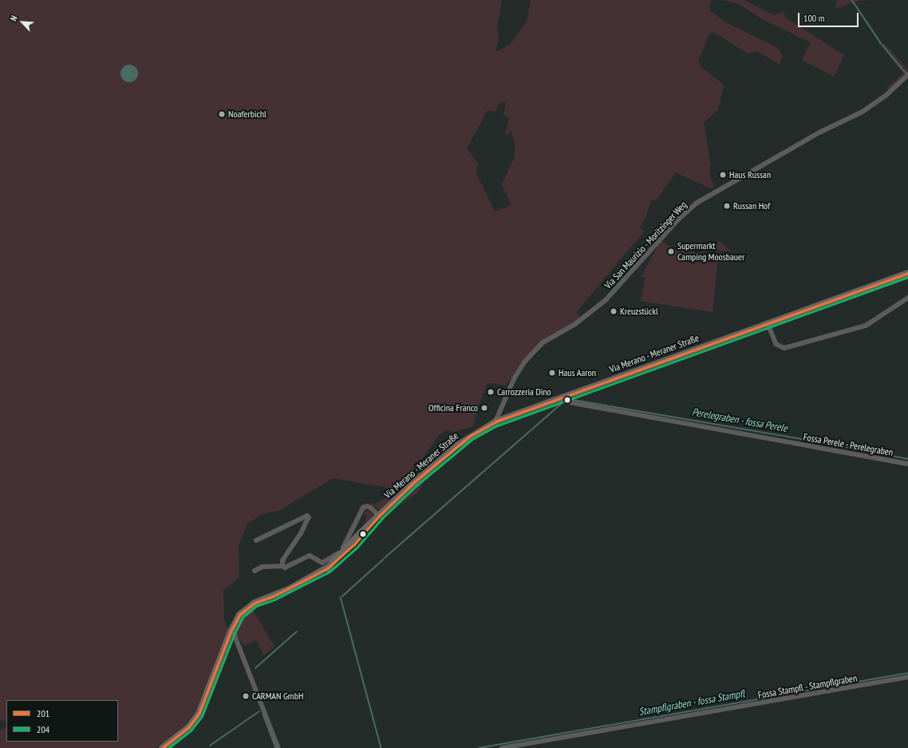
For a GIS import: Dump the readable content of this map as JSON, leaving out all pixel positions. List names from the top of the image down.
{
  "streets": {
    "main road": ["Via Merano - Meraner Straße"],
    "street": ["Via San Maurizio - Moritzinger Weg", "Fossa Perele - Perelegraben", "Fossa Stampfl - Stampflgraben"]
  },
  "crossings": [
    ["Via San Maurizio - Moritzinger Weg", "Via Merano - Meraner Straße"],
    ["Via Merano - Meraner Straße", "Fossa Perele - Perelegraben"]
  ],
  "water": ["Perelegraben - fossa Perele", "Stampflgraben - fossa Stampfl"],
  "places": [
    "Noaferbichl",
    "Haus Russan",
    "Russan Hof",
    "Supermarkt Camping Moosbauer",
    "Kreuzstückl",
    "Haus Aaron",
    "Carrozzeria Dino",
    "Officina Franco",
    "CARMAN GmbH"
  ],
  "lines": ["transit line 201", "transit line 204"],
  "legend": ["201", "204"],
  "scale_bar": "100 m",
  "north": "top left"
}
